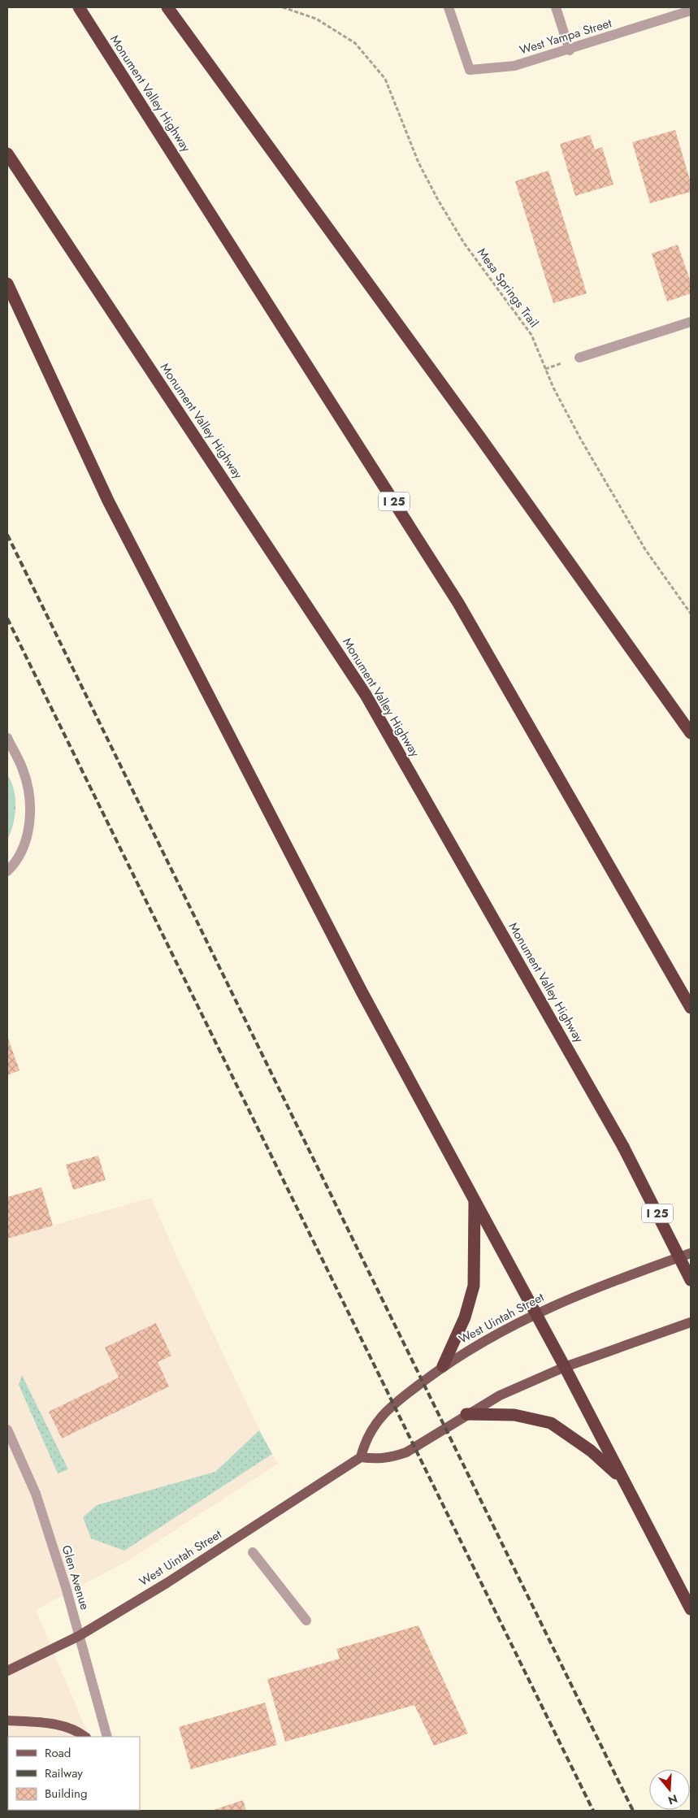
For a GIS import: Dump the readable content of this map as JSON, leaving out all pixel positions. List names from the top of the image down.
{
  "streets": {
    "highway": ["Monument Valley Highway", "I 25"],
    "main road": ["West Uintah Street"],
    "street": ["West Yampa Street", "Glen Avenue"],
    "path": ["Mesa Springs Trail"]
  },
  "crossings": [
    ["West Uintah Street", "Glen Avenue"]
  ],
  "legend": ["Road", "Railway", "Building"],
  "north": "bottom"
}
